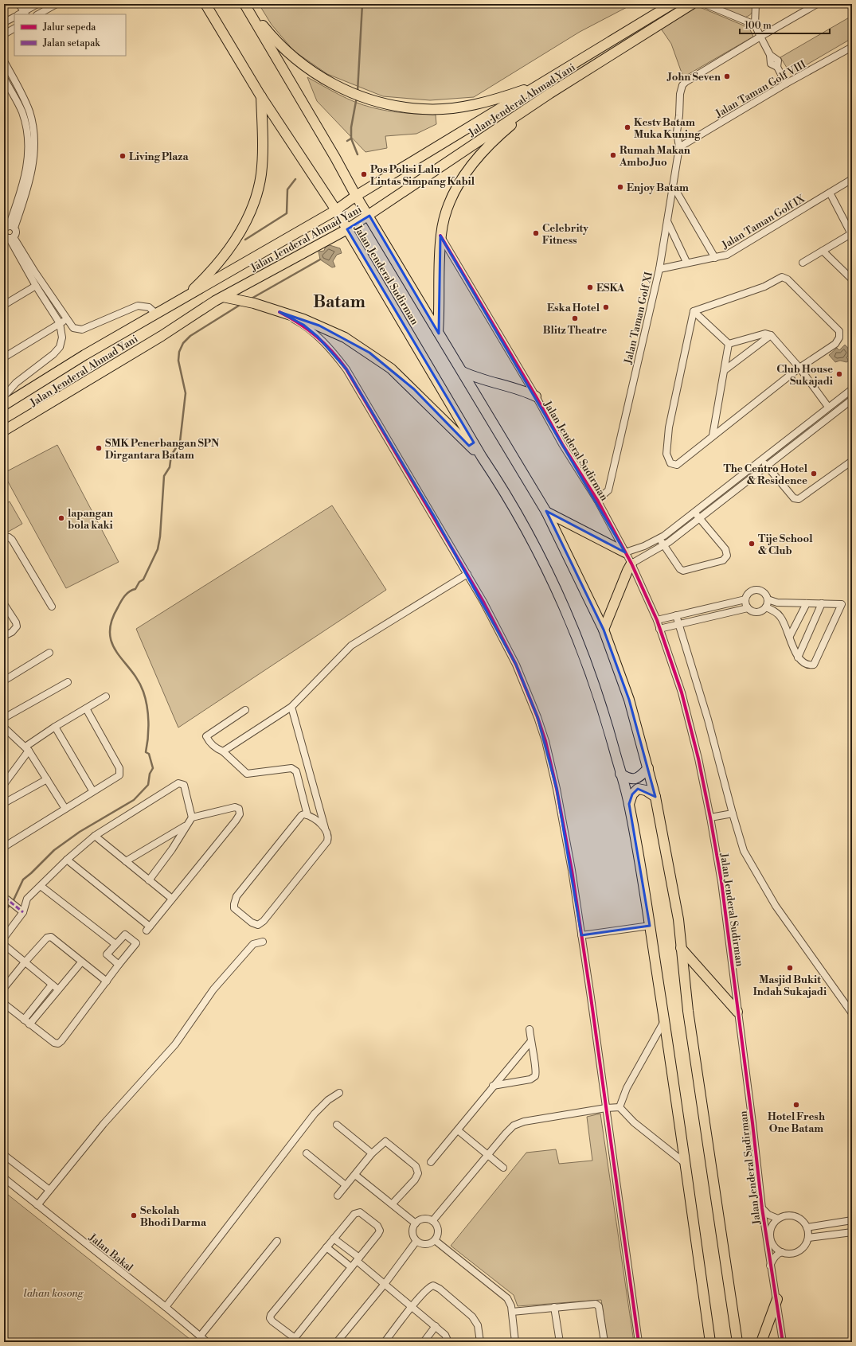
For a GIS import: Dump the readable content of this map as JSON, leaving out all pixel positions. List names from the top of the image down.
{
  "streets": {
    "highway": ["Jalan Jenderal Ahmad Yani", "Jalan Jenderal Sudirman"],
    "street": [
      "Jalan Taman Golf VIII",
      "Jalan Taman Golf IX",
      "Jalan Taman Golf XI",
      "Jalan Bakal"
    ]
  },
  "crossings": [
    ["Jalan Taman Golf VIII", "Jalan Taman Golf XI"],
    ["Jalan Jenderal Ahmad Yani", "Jalan Jenderal Sudirman"],
    ["Jalan Taman Golf IX", "Jalan Taman Golf XI"],
    ["Jalan Jenderal Sudirman", "Jalan Taman Golf XI"]
  ],
  "districts": ["Batam"],
  "parks": ["lahan kosong"],
  "places": [
    "John Seven",
    "Kcstv Batam Muka Kuning",
    "Rumah Makan Ambo Juo",
    "Living Plaza",
    "Pos Polisi Lalu Lintas Simpang Kabil",
    "Enjoy Batam",
    "Celebrity Fitness",
    "ESKA",
    "Eska Hotel",
    "Blitz Theatre",
    "Club House Sukajadi",
    "SMK Penerbangan SPN Dirgantara Batam",
    "The Centro Hotel & Residence",
    "lapangan bola kaki",
    "Tije School & Club",
    "Masjid Bukit Indah Sukajadi",
    "Hotel Fresh One Batam",
    "Sekolah Bhodi Darma"
  ],
  "legend": ["Jalur sepeda", "Jalan setapak"],
  "scale_bar": "100 m"
}
